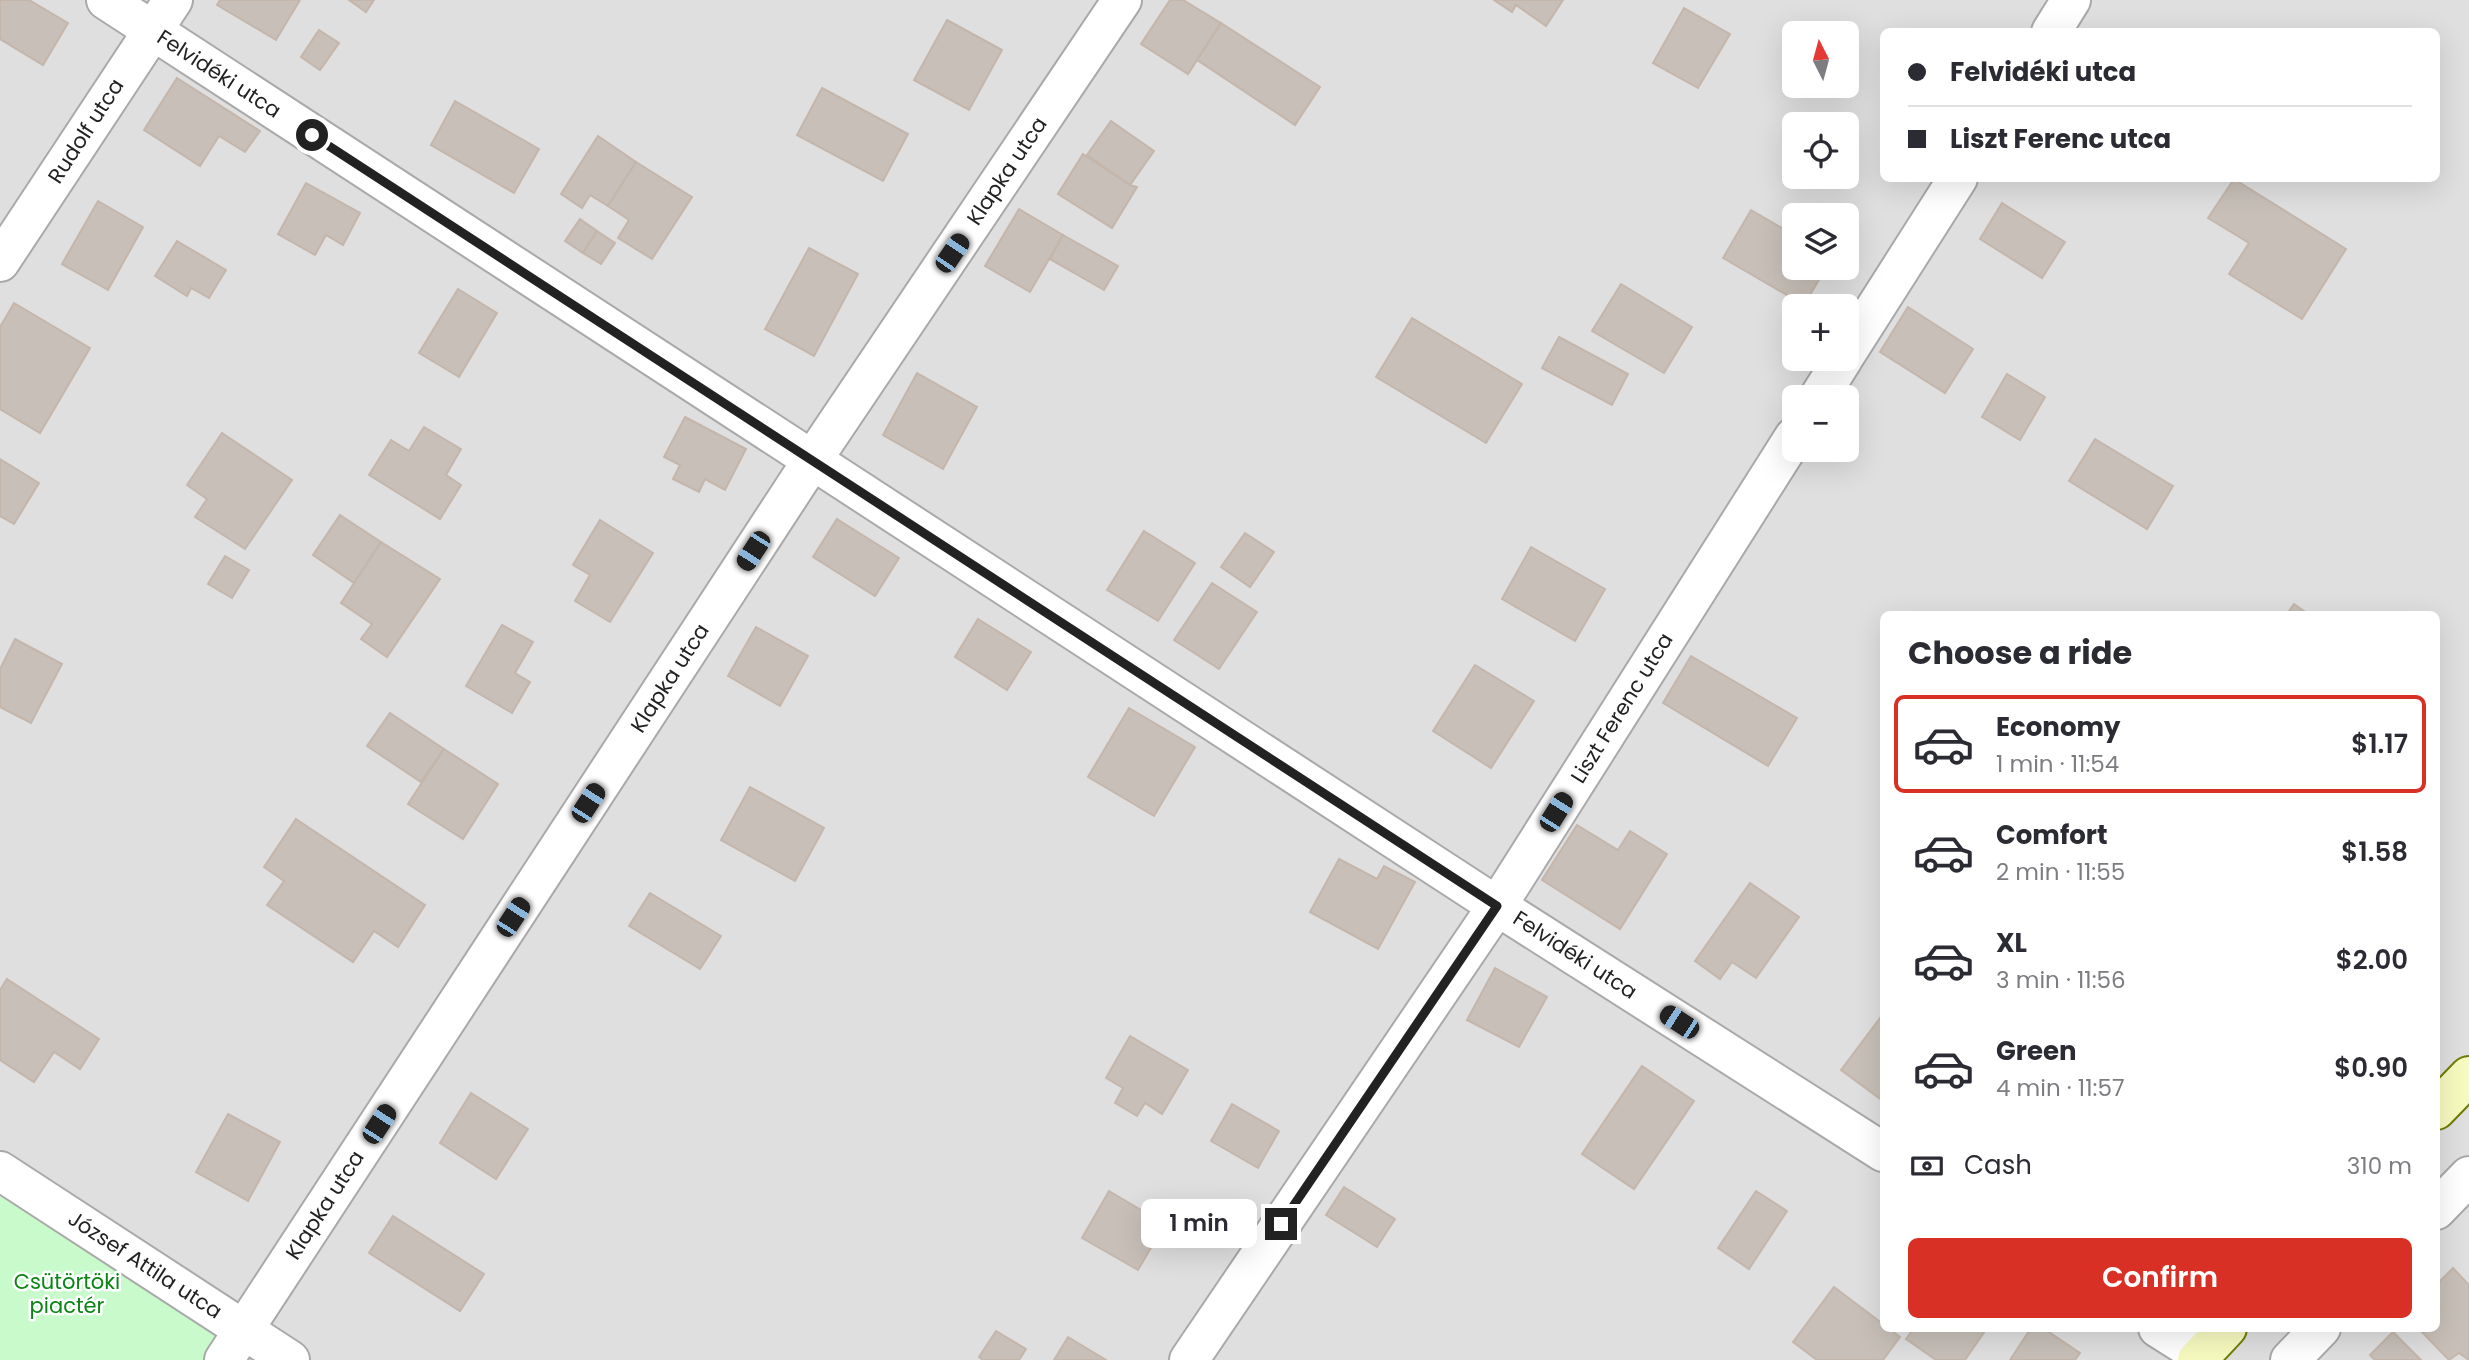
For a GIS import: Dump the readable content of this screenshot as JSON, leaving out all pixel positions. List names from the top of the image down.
{
  "streets": {
    "street": [
      "Felvidéki utca",
      "Rudolf utca",
      "Klapka utca",
      "Liszt Ferenc utca",
      "József Attila utca"
    ]
  },
  "crossings": [
    ["Felvidéki utca", "Rudolf utca"],
    ["Felvidéki utca", "Klapka utca"],
    ["Felvidéki utca", "Liszt Ferenc utca"],
    ["Klapka utca", "József Attila utca"]
  ],
  "parks": ["Csütörtöki piactér"],
  "north": "top",
  "page": {
    "map_buttons": ["+", "−"],
    "banner": ["Felvidéki utca", "Liszt Ferenc utca"],
    "heading": "Choose a ride",
    "list": [
      {
        "name": "Economy",
        "note": "1 min · 11:54",
        "value": "$1.17"
      },
      {
        "name": "Comfort",
        "note": "2 min · 11:55",
        "value": "$1.58"
      },
      {
        "name": "XL",
        "note": "3 min · 11:56",
        "value": "$2.00"
      },
      {
        "name": "Green",
        "note": "4 min · 11:57",
        "value": "$0.90"
      }
    ],
    "pay": ["Cash", "310 m"],
    "bubble": "1 min",
    "buttons": "Confirm"
  }
}
